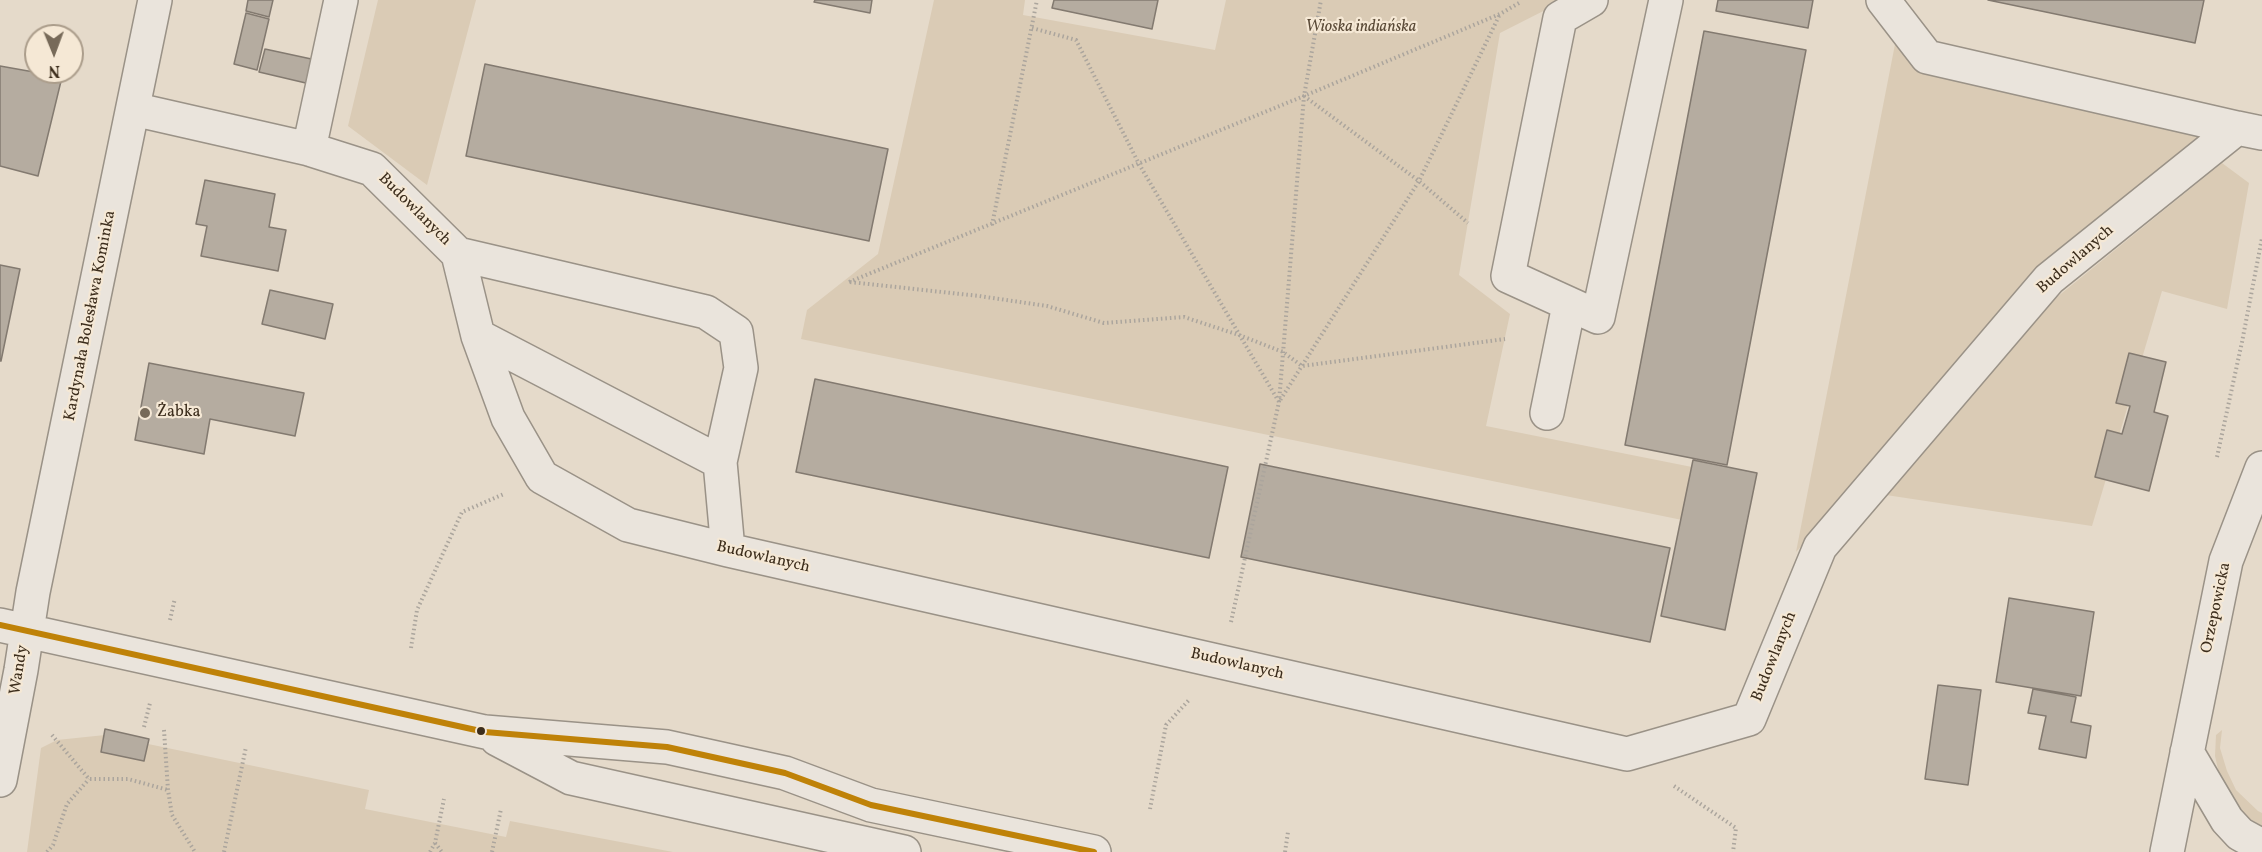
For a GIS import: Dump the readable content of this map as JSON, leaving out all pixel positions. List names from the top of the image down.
{
  "streets": {
    "street": [
      "Budowlanych",
      "Kardynała Bolesława Kominka",
      "Orzepowicka",
      "Wandy"
    ]
  },
  "crossings": [
    ["Budowlanych", "Kardynała Bolesława Kominka"],
    ["Kardynała Bolesława Kominka", "Wandy"]
  ],
  "parks": ["Wioska indiańska"],
  "places": ["Żabka"],
  "north": "bottom"
}
